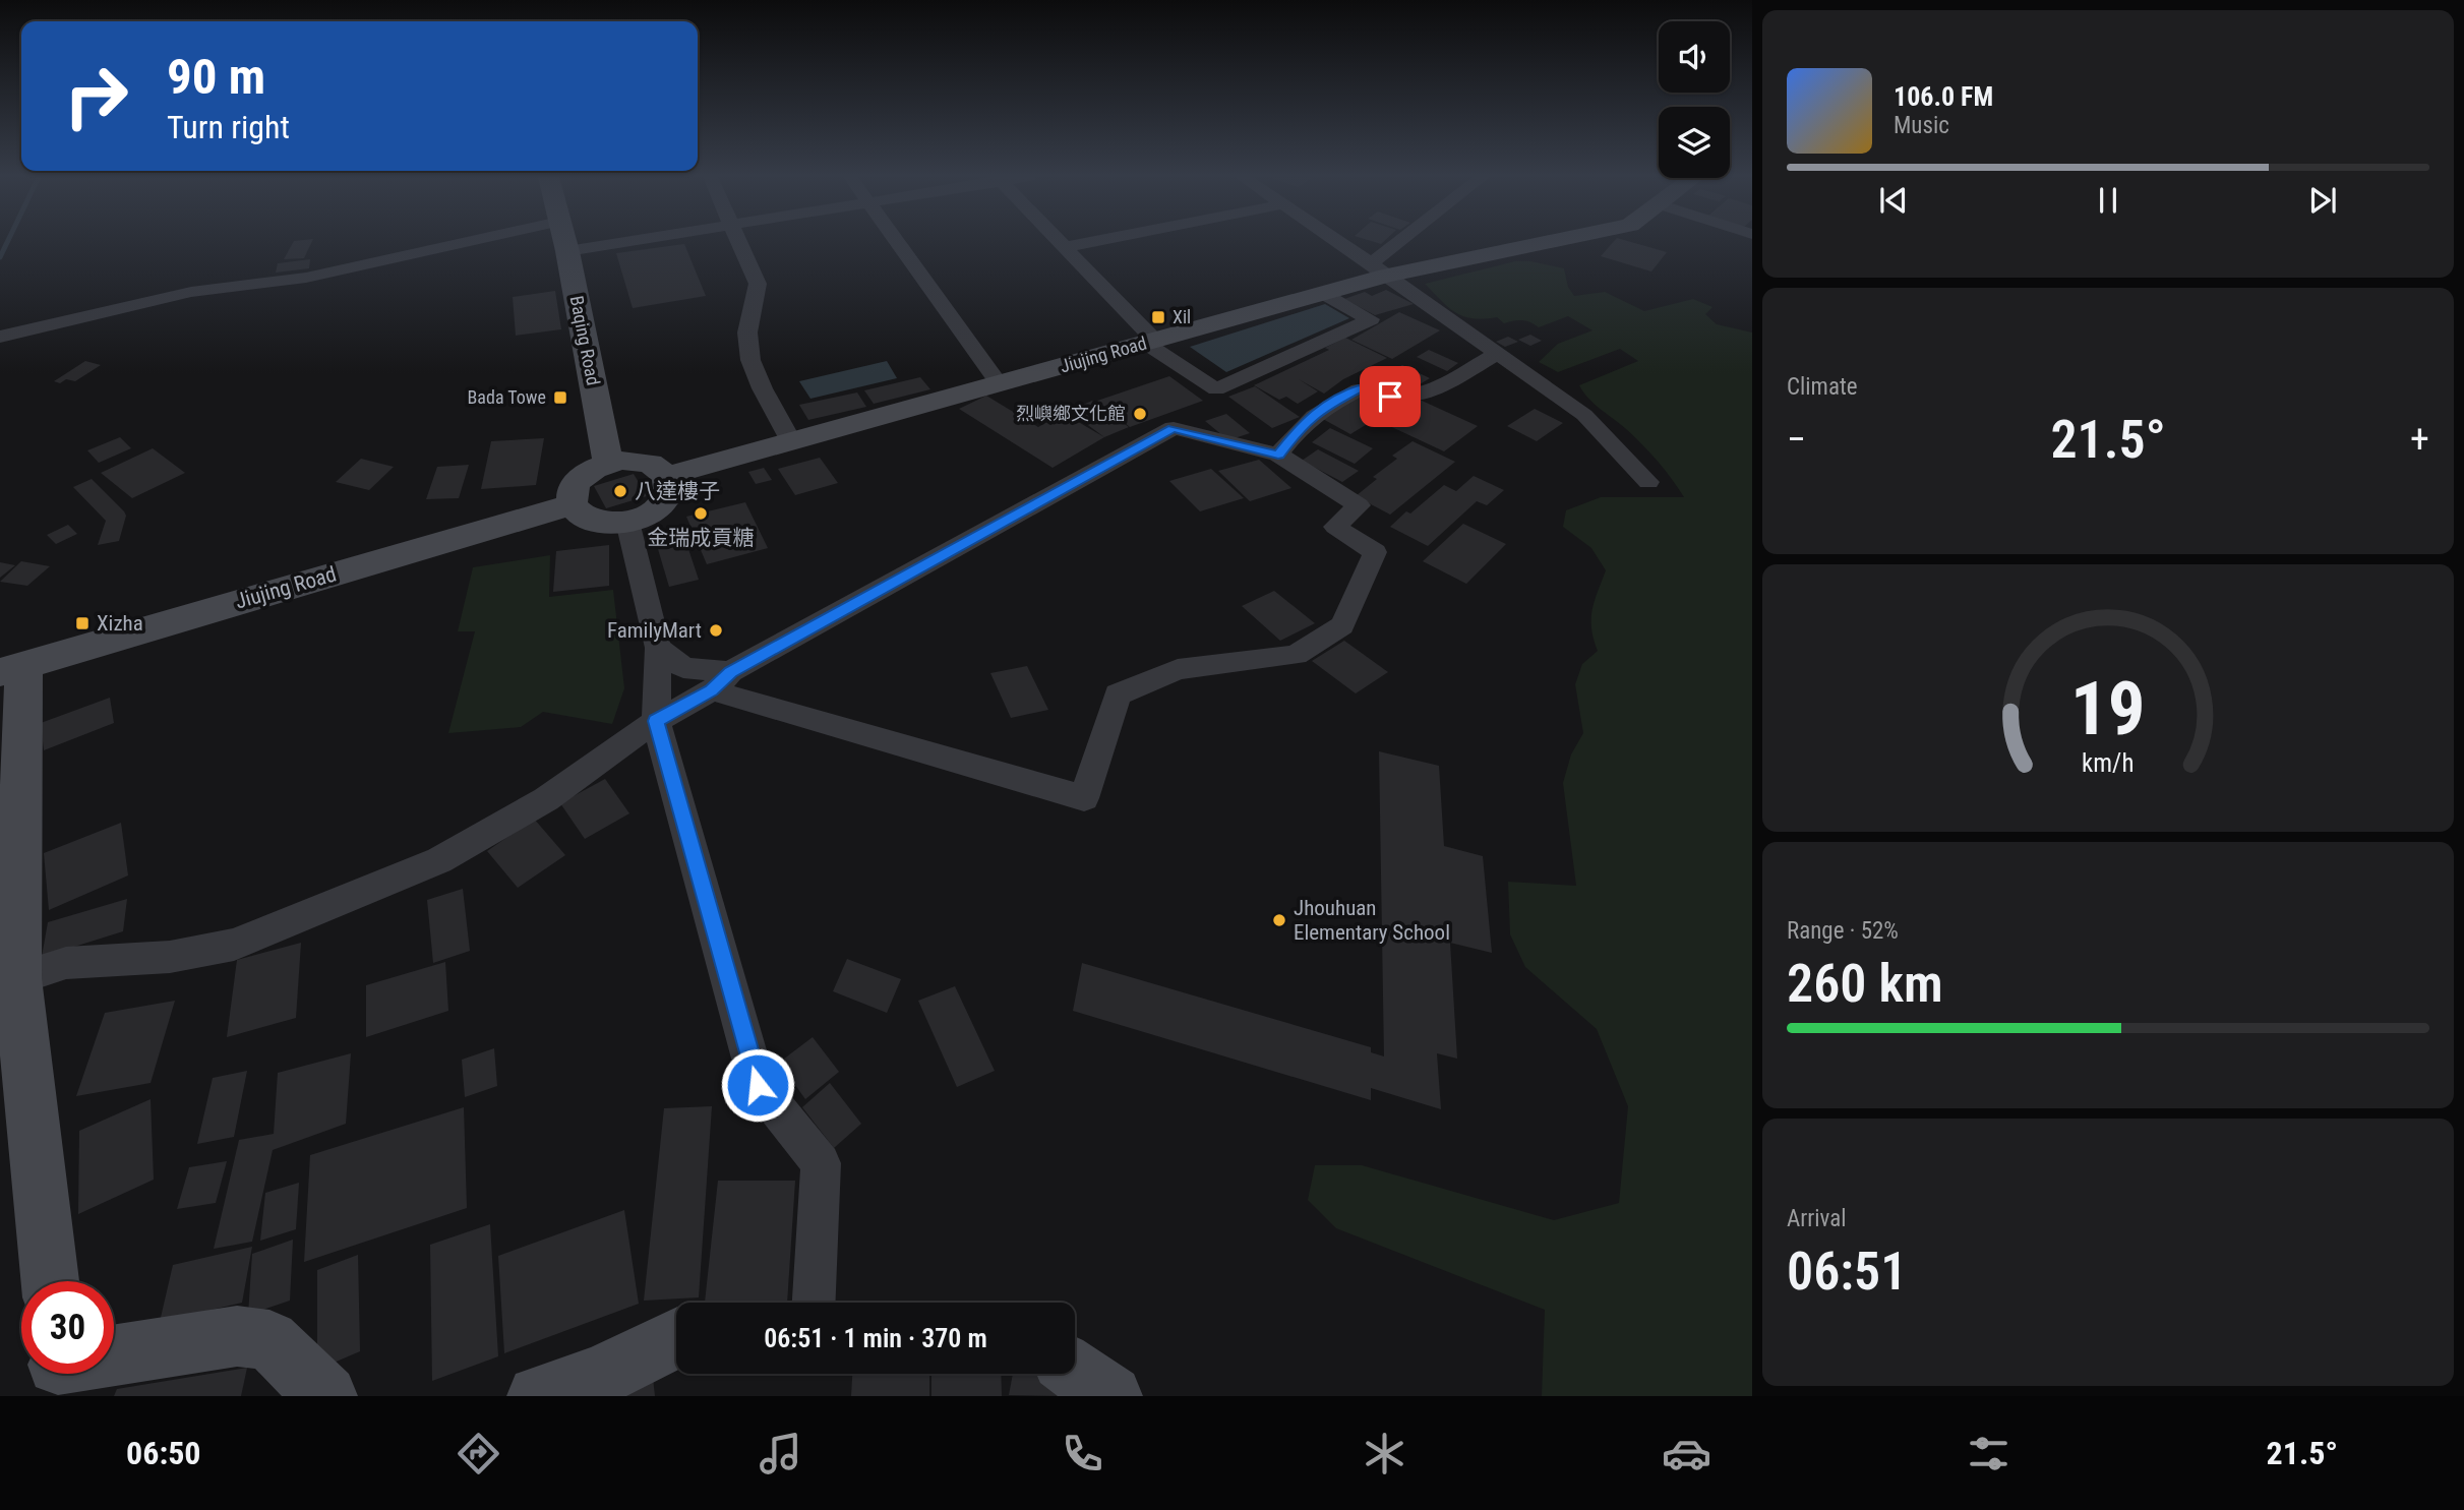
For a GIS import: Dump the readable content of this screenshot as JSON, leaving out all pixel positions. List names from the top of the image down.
{
  "streets": {
    "main road": ["Baqing Road", "Jiujing Road"]
  },
  "crossings": [
    ["Baqing Road", "Jiujing Road"]
  ],
  "places": {
    "transit": ["Xil", "Bada Towe", "Xizha"],
    "other": [
      "烈嶼鄉文化館",
      "八達樓子",
      "金瑞成貢糖",
      "FamilyMart",
      "Jhouhuan Elementary School"
    ]
  },
  "page": {
    "turn": ["90 m", "Turn right"],
    "song": ["106.0 FM", "Music"],
    "tile": [
      "Climate",
      ["Range · 52%", "260 km"],
      ["Arrival", "06:51"]
    ],
    "heat": ["−", "21.5°", "+"],
    "limit": "30",
    "trip": "06:51 · 1 min · 370 m",
    "tabs": ["06:50", "21.5°"],
    "gauge": ["19", "km/h"]
  }
}
